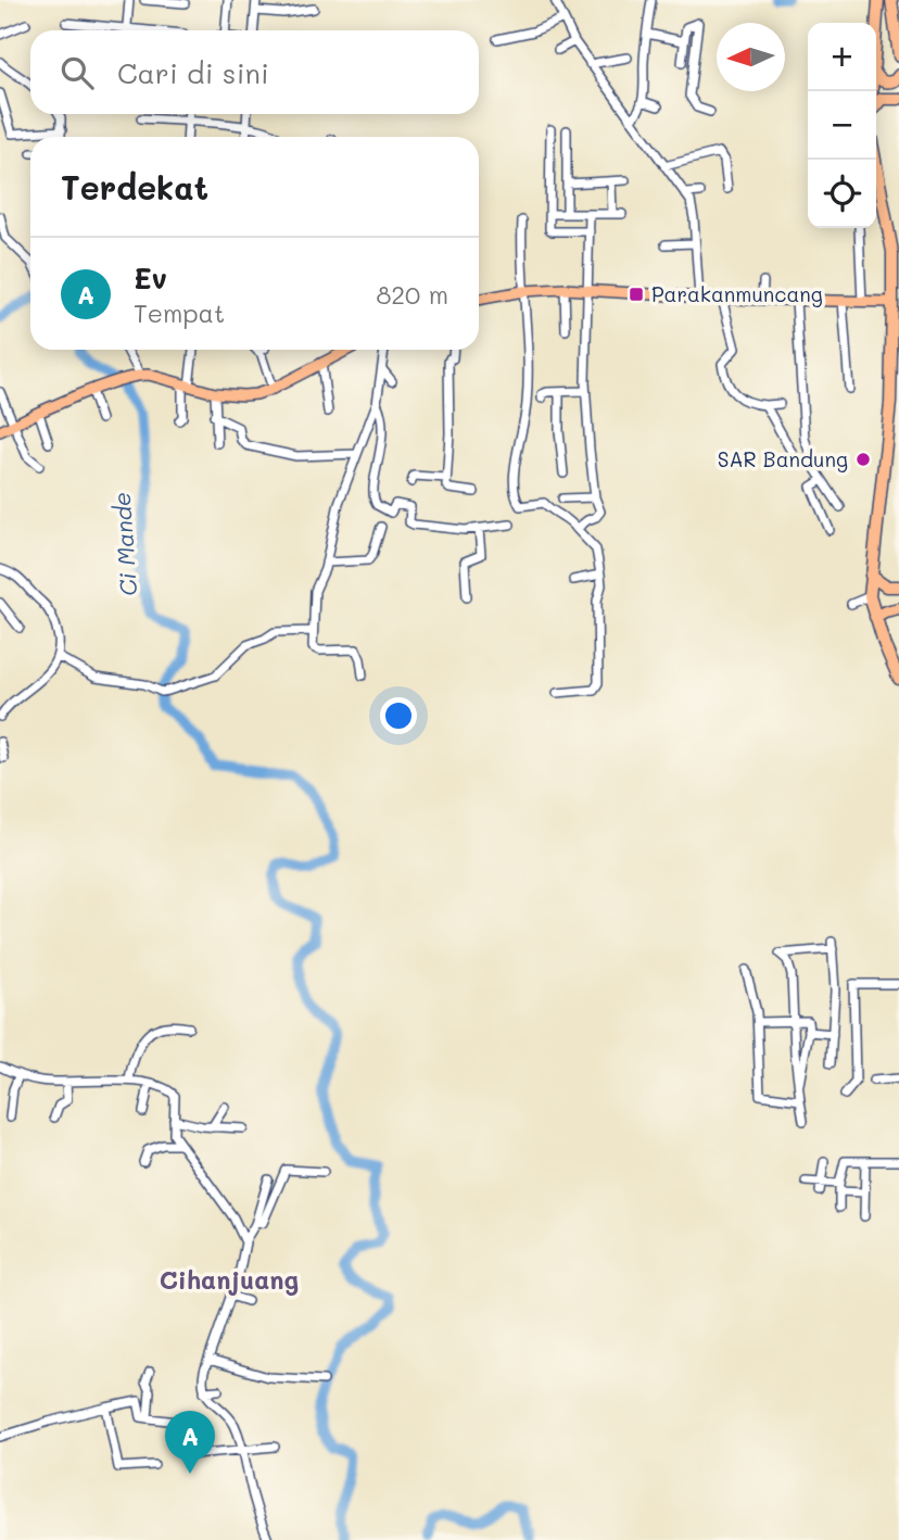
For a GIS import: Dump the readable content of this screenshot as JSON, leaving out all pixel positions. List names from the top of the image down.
{
  "districts": ["Cihanjuang"],
  "water": ["Ci Mande"],
  "places": {
    "transit": ["Parakanmuncang"],
    "other": ["SAR Bandung"]
  },
  "north": "left",
  "page": {
    "map_buttons": ["+", "−"],
    "search": "Cari di sini",
    "heading": "Terdekat",
    "list": [
      {
        "mark": "A",
        "name": "Ev",
        "note": "Tempat",
        "value": "820 m"
      }
    ],
    "pins": "A"
  }
}
